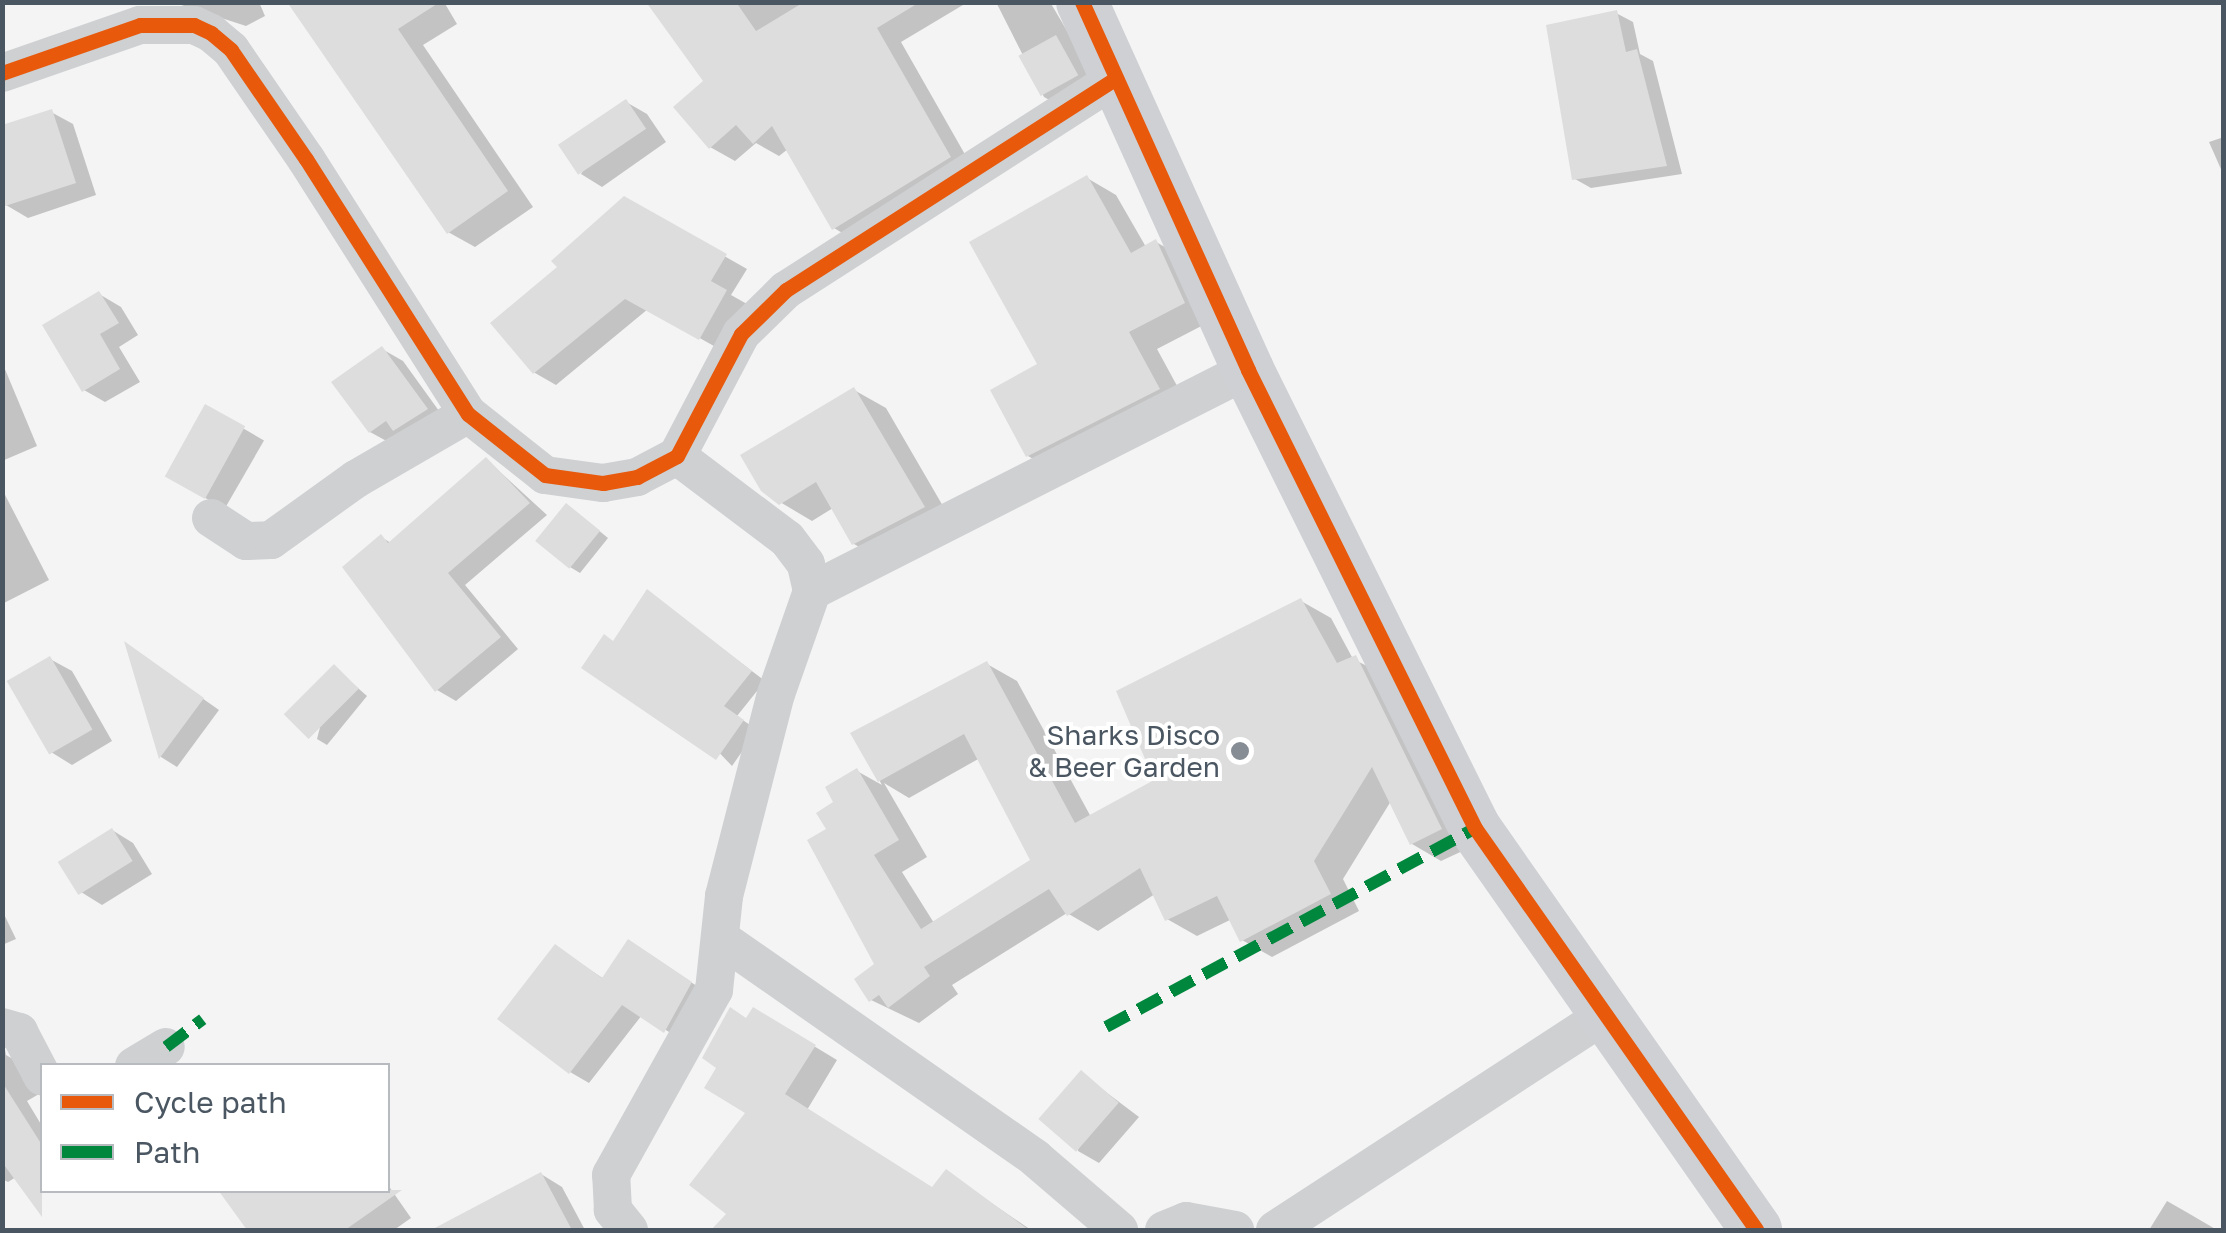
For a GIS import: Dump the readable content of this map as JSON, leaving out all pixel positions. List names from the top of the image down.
{
  "places": ["Sharks Disco & Beer Garden"],
  "legend": ["Cycle path", "Path"]
}
